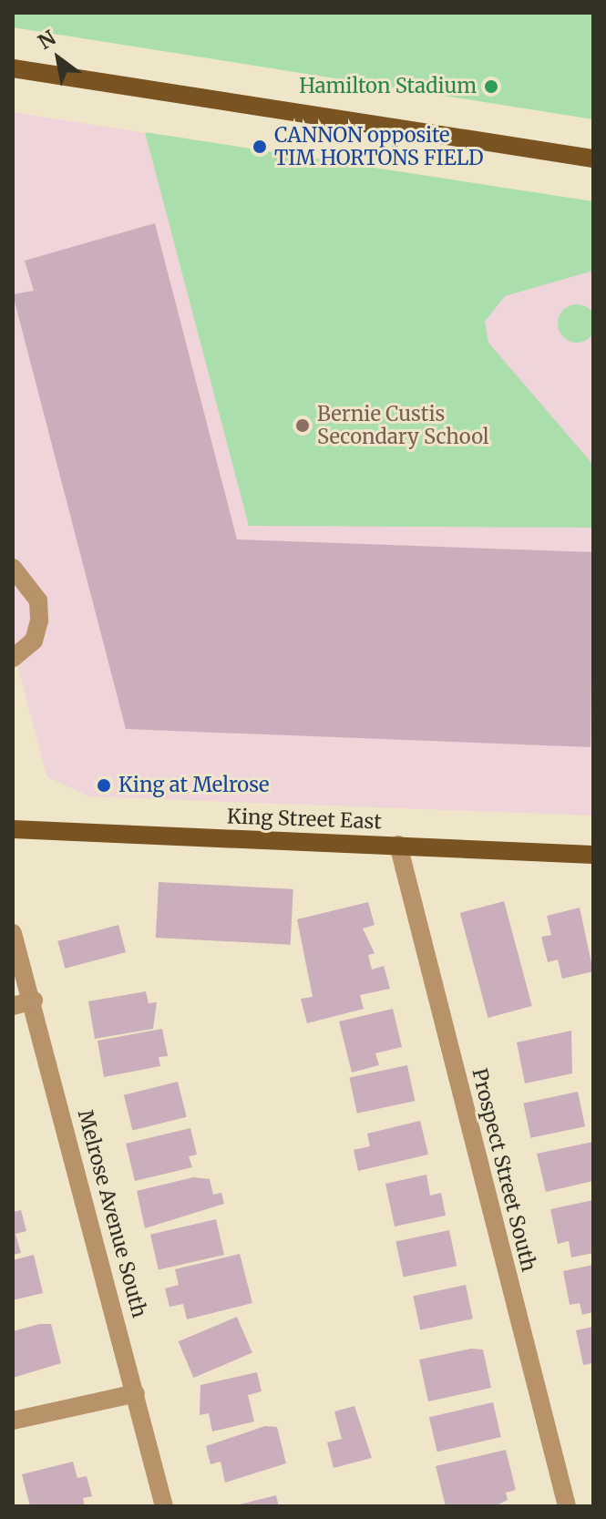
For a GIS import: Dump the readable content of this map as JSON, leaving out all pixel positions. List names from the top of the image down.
{
  "streets": {
    "main road": ["King Street East"],
    "street": ["Prospect Street South", "Melrose Avenue South"]
  },
  "crossings": [
    ["King Street East", "Prospect Street South"]
  ],
  "places": [
    "Hamilton Stadium",
    "CANNON opposite TIM HORTONS FIELD",
    "Bernie Custis Secondary School",
    "King at Melrose"
  ],
  "north": "top left"
}
